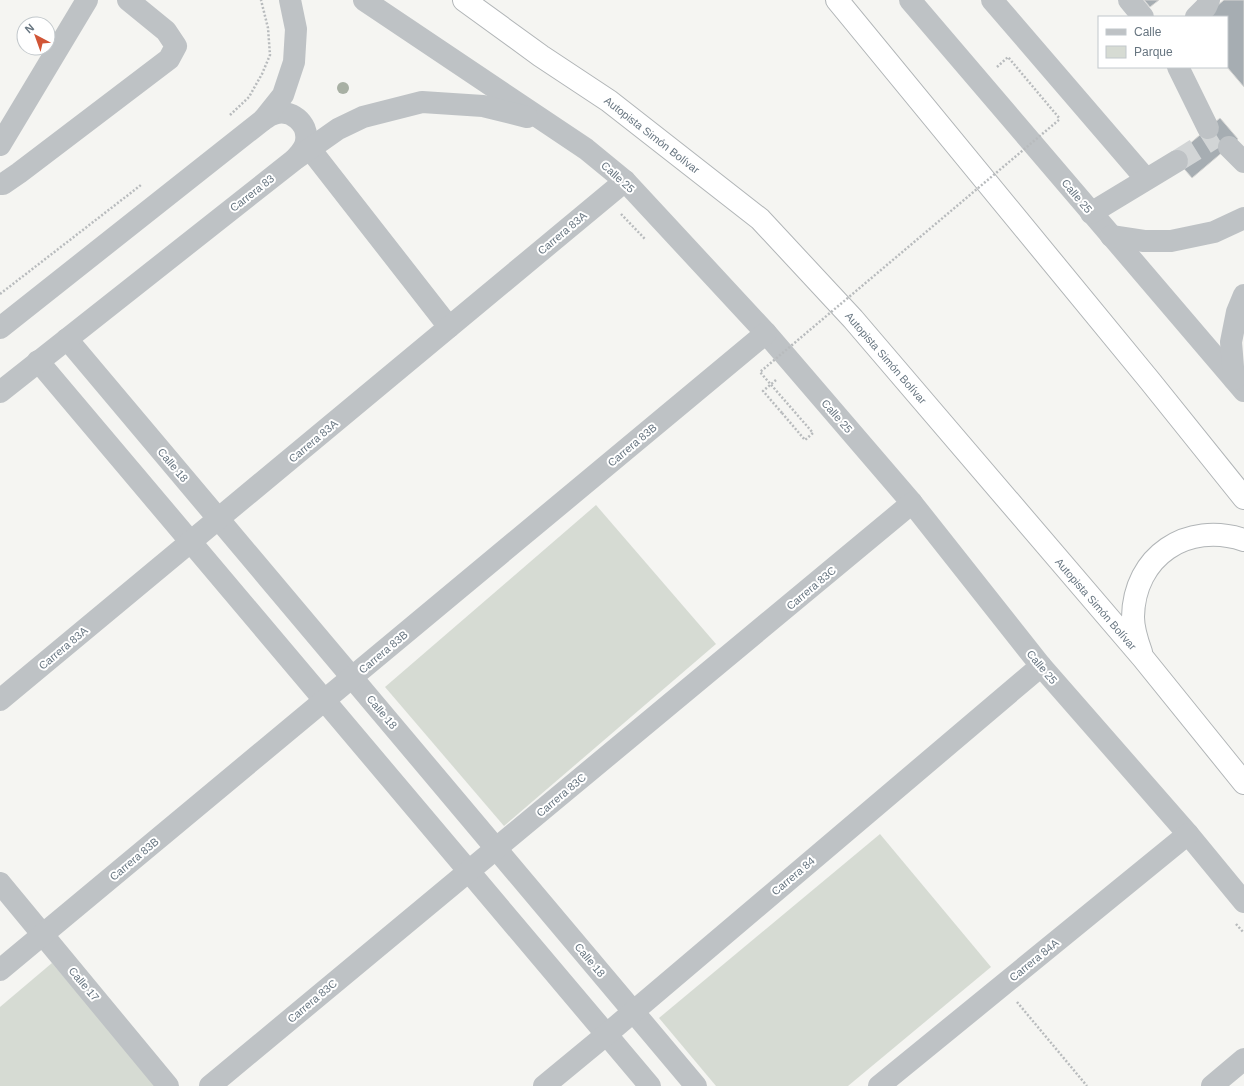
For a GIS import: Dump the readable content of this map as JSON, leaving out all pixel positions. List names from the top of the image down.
{
  "streets": {
    "highway": ["Autopista Simón Bolívar"],
    "street": [
      "Calle 25",
      "Carrera 83",
      "Carrera 83A",
      "Carrera 83B",
      "Calle 18",
      "Carrera 83C",
      "Carrera 84",
      "Carrera 84A",
      "Calle 17"
    ]
  },
  "crossings": [
    ["Calle 25", "Carrera 83"],
    ["Calle 25", "Carrera 83A"],
    ["Calle 25", "Carrera 83B"],
    ["Calle 25", "Carrera 83C"],
    ["Calle 25", "Carrera 84"],
    ["Calle 25", "Carrera 84A"],
    ["Carrera 83", "Calle 18"],
    ["Carrera 83A", "Calle 18"],
    ["Carrera 83B", "Calle 18"],
    ["Carrera 83B", "Calle 17"],
    ["Calle 18", "Carrera 83C"],
    ["Calle 18", "Carrera 84"]
  ],
  "legend": ["Calle", "Parque"],
  "north": "top left"
}
